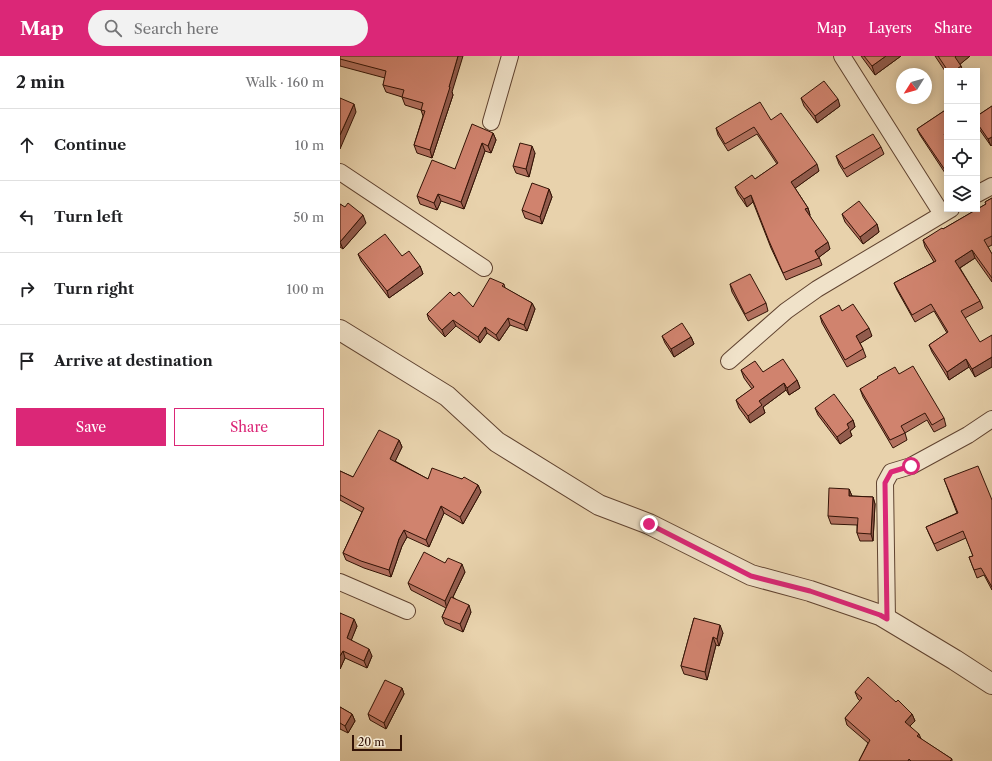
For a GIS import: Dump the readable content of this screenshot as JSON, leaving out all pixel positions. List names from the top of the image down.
{
  "scale_bar": "20 m",
  "north": "bottom left",
  "page": {
    "header": "Map",
    "search": "Search here",
    "nav": ["Map", "Layers", "Share"],
    "heading": ["2 min", "Walk · 160 m"],
    "map_buttons": ["+", "−"],
    "list": [
      ["Continue", "10 m"],
      ["Turn left", "50 m"],
      ["Turn right", "100 m"],
      "Arrive at destination"
    ],
    "buttons": ["Save", "Share"],
    "scale": "20 m"
  }
}
